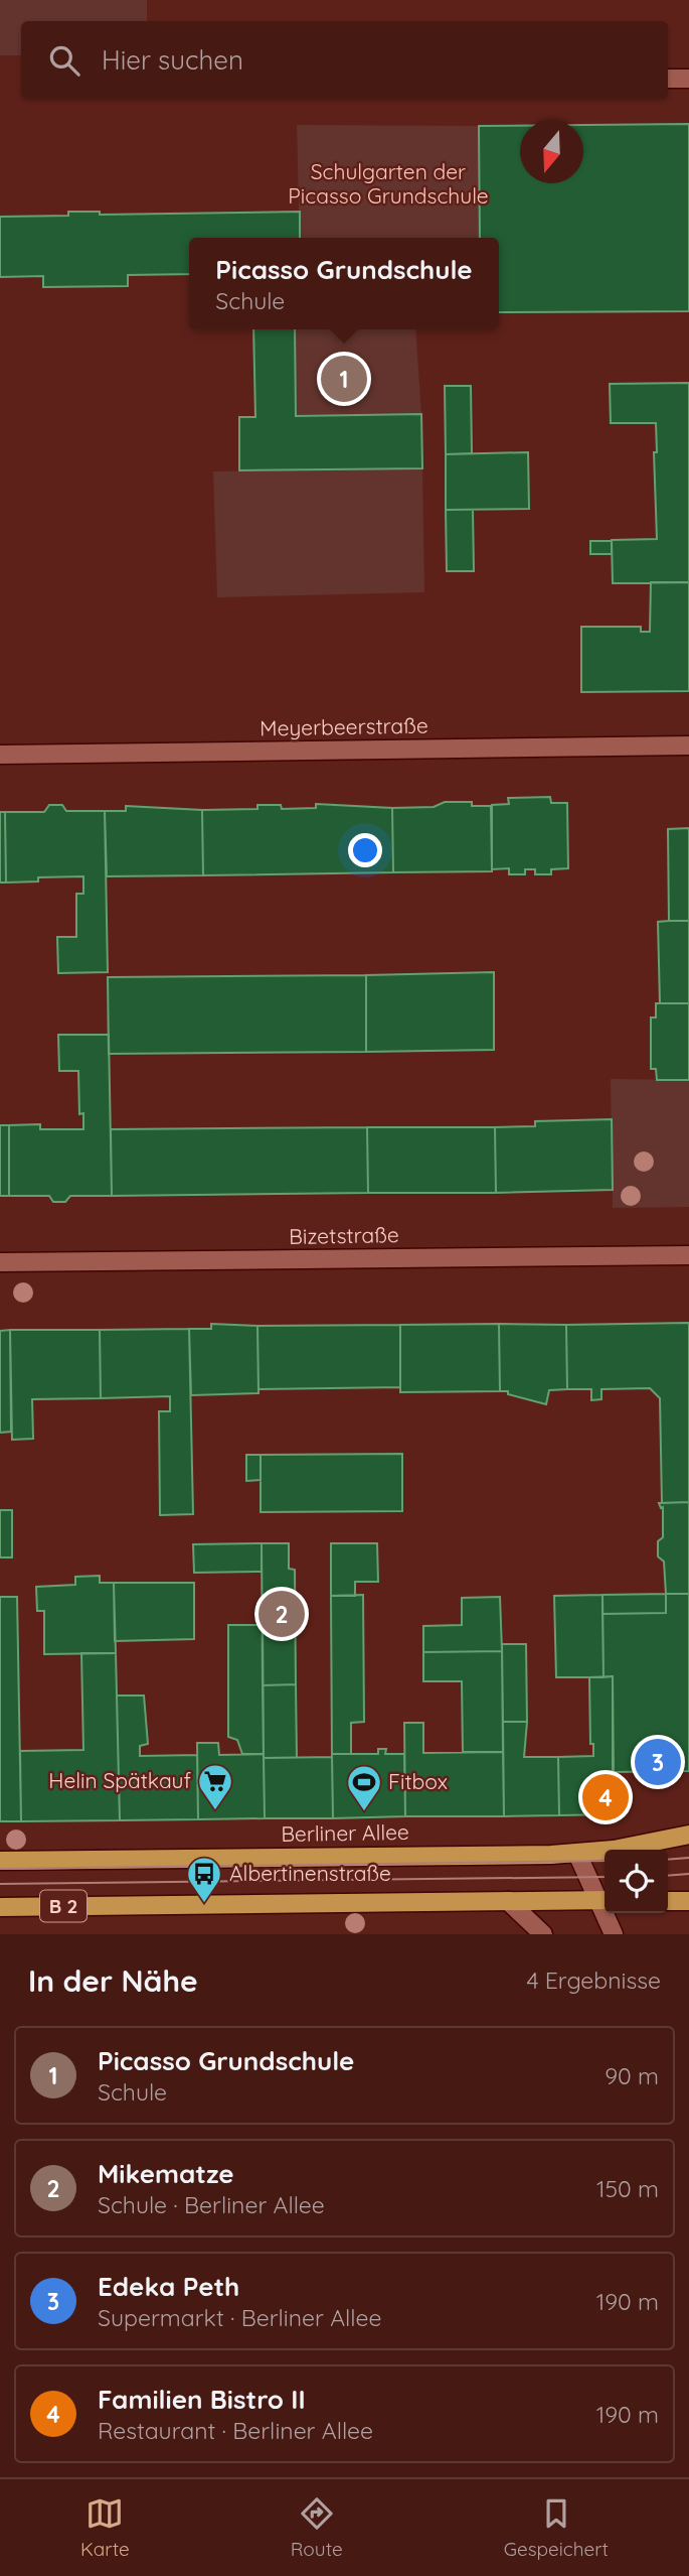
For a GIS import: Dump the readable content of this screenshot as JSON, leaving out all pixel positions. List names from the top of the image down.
{
  "streets": {
    "main road": ["Berliner Allee", "B 2"],
    "street": ["Meyerbeerstraße", "Bizetstraße"]
  },
  "parks": ["Schulgarten der Picasso Grundschule"],
  "places": {
    "supermarket": ["Helin Spätkauf"],
    "sports": ["Fitbox"],
    "bus stop": ["Albertinenstraße"]
  },
  "north": "bottom",
  "page": {
    "search": "Hier suchen",
    "popup": ["Picasso Grundschule", "Schule"],
    "pins": [
      "1",
      "2",
      "3",
      "4"
    ],
    "heading": ["In der Nähe", "4 Ergebnisse"],
    "list": [
      {
        "mark": "1",
        "name": "Picasso Grundschule",
        "note": "Schule",
        "value": "90 m"
      },
      {
        "mark": "2",
        "name": "Mikematze",
        "note": "Schule · Berliner Allee",
        "value": "150 m"
      },
      {
        "mark": "3",
        "name": "Edeka Peth",
        "note": "Supermarkt · Berliner Allee",
        "value": "190 m"
      },
      {
        "mark": "4",
        "name": "Familien Bistro II",
        "note": "Restaurant · Berliner Allee",
        "value": "190 m"
      }
    ],
    "nav": ["Karte", "Route", "Gespeichert"]
  }
}
